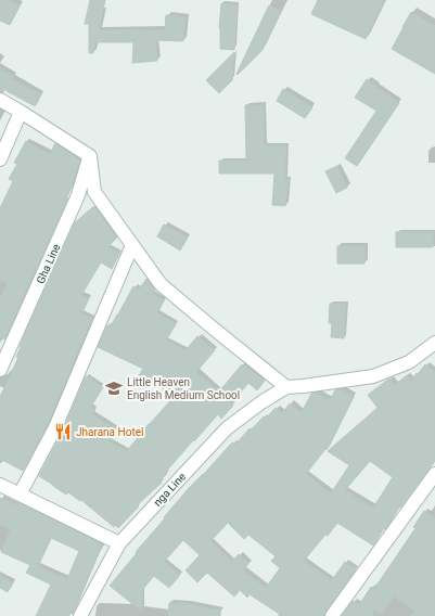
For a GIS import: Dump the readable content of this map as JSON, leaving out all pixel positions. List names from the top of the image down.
{
  "streets": {
    "street": ["Gha Line", "nga Line"]
  },
  "places": {
    "school or university": ["Little Heaven English Medium School"],
    "restaurant": ["Jharana Hotel"]
  }
}
